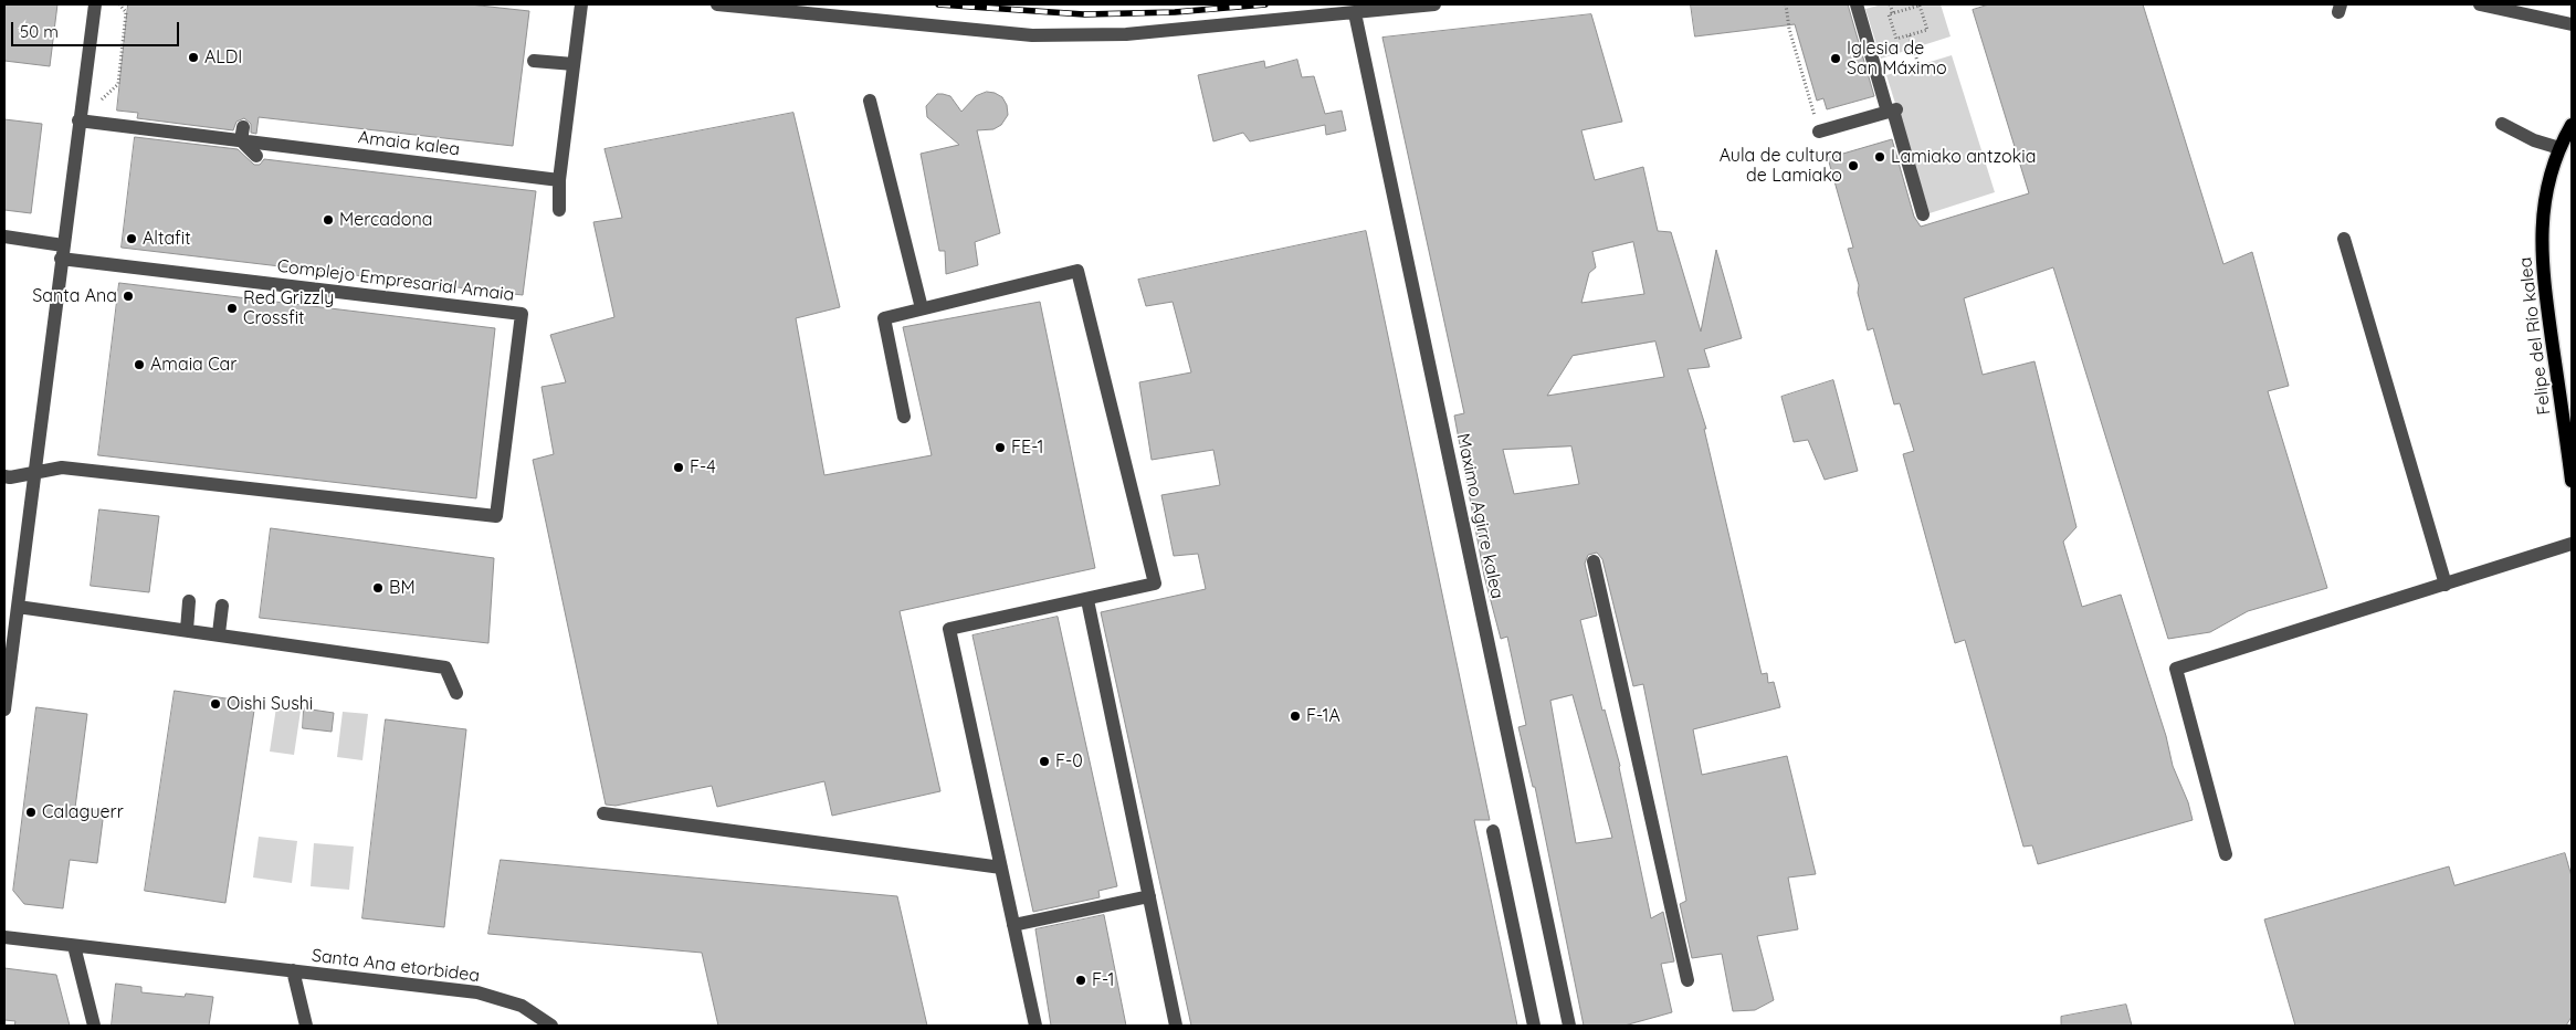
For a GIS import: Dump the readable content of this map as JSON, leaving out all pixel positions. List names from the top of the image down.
{
  "streets": {
    "main road": ["Felipe del Río kalea"],
    "street": [
      "Amaia kalea",
      "Complejo Empresarial Amaia",
      "Maximo Agirre kalea",
      "Santa Ana etorbidea"
    ]
  },
  "places": [
    "ALDI",
    "Iglesia de San Máximo",
    "Lamiako antzokia",
    "Aula de cultura de Lamiako",
    "Mercadona",
    "Altafit",
    "Santa Ana",
    "Red Grizzly Crossfit",
    "Amaia Car",
    "FE-1",
    "F-4",
    "BM",
    "Oishi Sushi",
    "F-1A",
    "F-0",
    "Calaguerr",
    "F-1"
  ],
  "scale_bar": "50 m"
}
